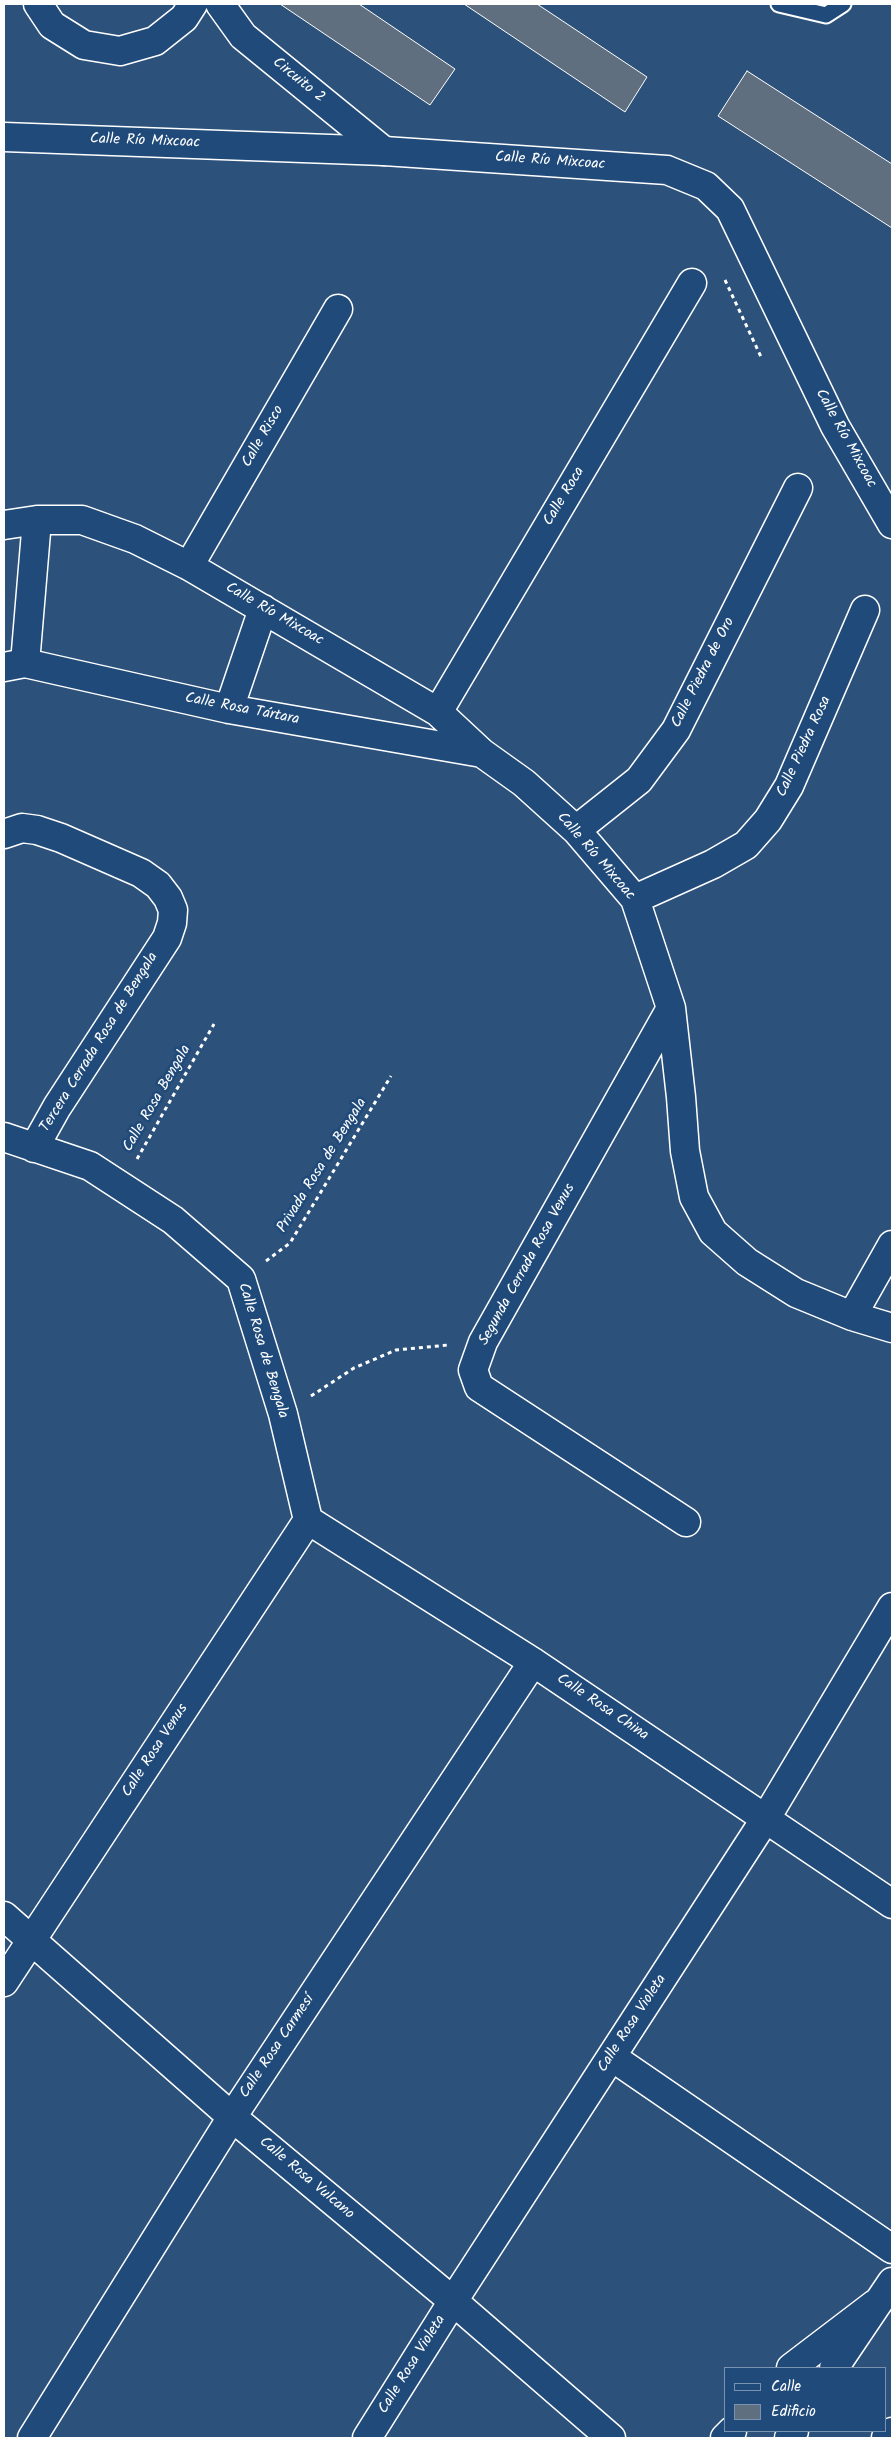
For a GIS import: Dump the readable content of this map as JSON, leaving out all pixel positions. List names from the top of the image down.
{
  "streets": {
    "street": [
      "Circuito 2",
      "Calle Río Mixcoac",
      "Calle Risco",
      "Calle Roca",
      "Calle Piedra de Oro",
      "Calle Rosa Tártara",
      "Calle Piedra Rosa",
      "Tercera Cerrada Rosa de Bengala",
      "Segunda Cerrada Rosa Venus",
      "Calle Rosa de Bengala",
      "Calle Rosa China",
      "Calle Rosa Venus",
      "Calle Rosa Violeta",
      "Calle Rosa Carmesí",
      "Calle Rosa Vulcano"
    ],
    "path": ["Calle Rosa Bengala", "Privada Rosa de Bengala"]
  },
  "crossings": [
    ["Circuito 2", "Calle Río Mixcoac"],
    ["Calle Río Mixcoac", "Calle Risco"],
    ["Calle Río Mixcoac", "Calle Roca"],
    ["Calle Río Mixcoac", "Calle Piedra de Oro"],
    ["Calle Río Mixcoac", "Calle Rosa Tártara"],
    ["Calle Río Mixcoac", "Calle Piedra Rosa"],
    ["Calle Río Mixcoac", "Segunda Cerrada Rosa Venus"],
    ["Tercera Cerrada Rosa de Bengala", "Calle Rosa de Bengala"],
    ["Calle Rosa Bengala", "Calle Rosa de Bengala"],
    ["Privada Rosa de Bengala", "Calle Rosa de Bengala"],
    ["Calle Rosa de Bengala", "Calle Rosa China"],
    ["Calle Rosa de Bengala", "Calle Rosa Venus"],
    ["Calle Rosa China", "Calle Rosa Venus"],
    ["Calle Rosa China", "Calle Rosa Violeta"],
    ["Calle Rosa China", "Calle Rosa Carmesí"],
    ["Calle Rosa Venus", "Calle Rosa Vulcano"],
    ["Calle Rosa Violeta", "Calle Rosa Vulcano"],
    ["Calle Rosa Carmesí", "Calle Rosa Vulcano"]
  ],
  "legend": ["Calle", "Edificio"]
}
